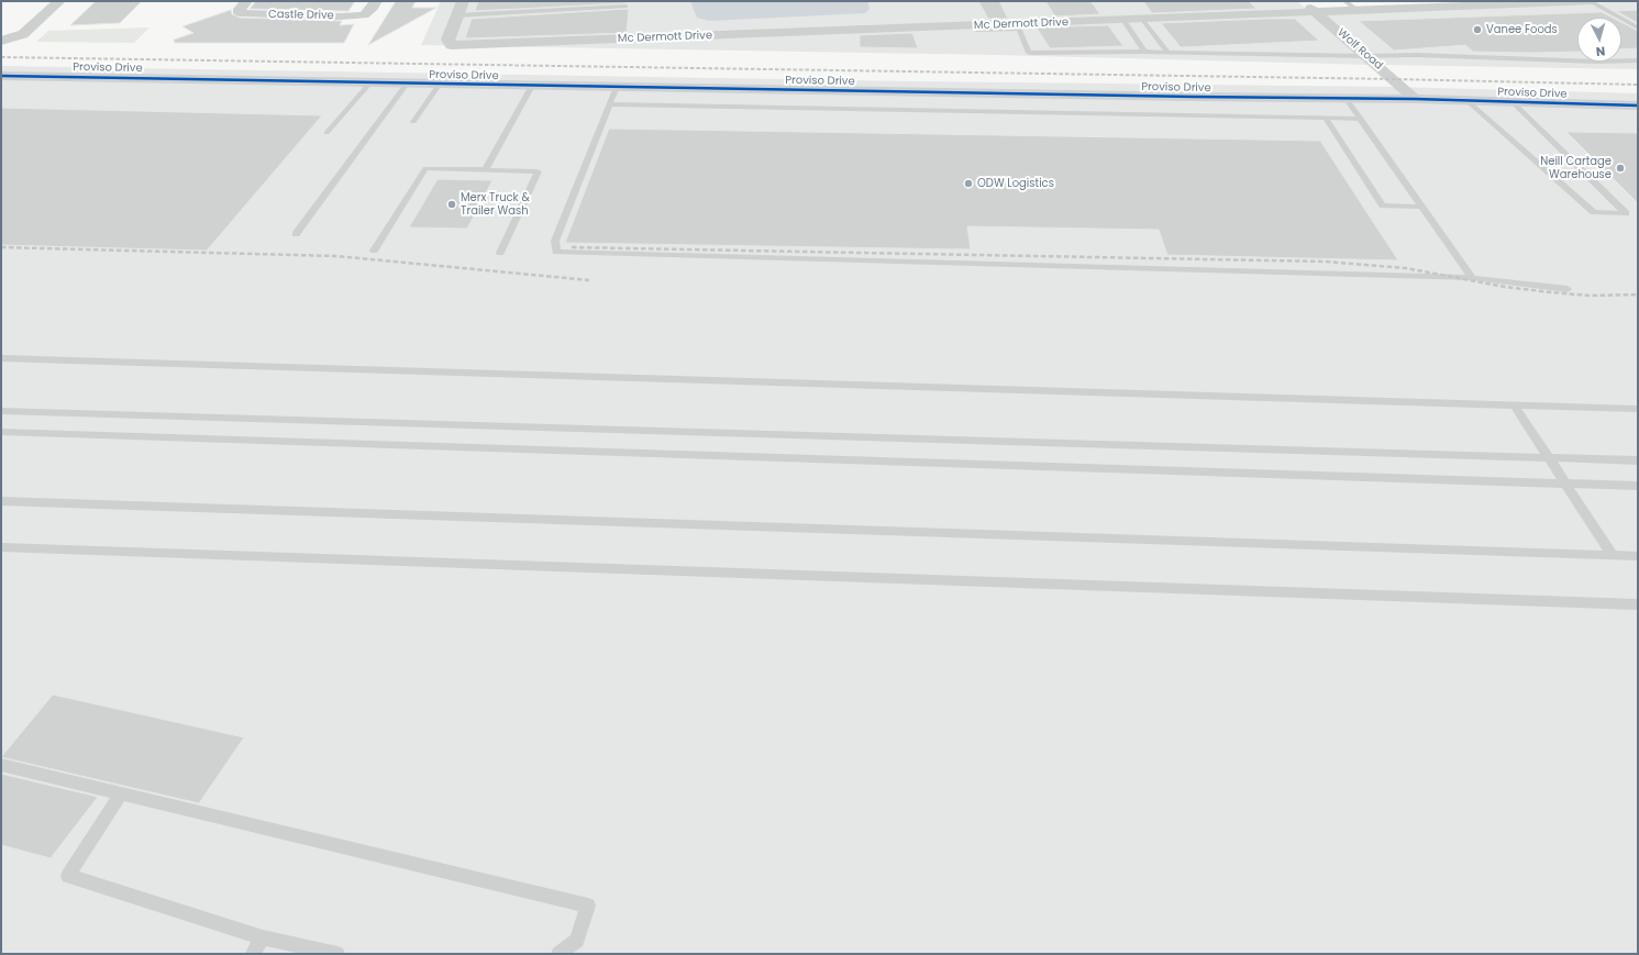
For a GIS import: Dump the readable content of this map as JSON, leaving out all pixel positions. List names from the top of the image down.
{
  "streets": {
    "street": [
      "Castle Drive",
      "Mc Dermott Drive",
      "Wolf Road",
      "Proviso Drive"
    ]
  },
  "crossings": [
    ["Mc Dermott Drive", "Wolf Road"],
    ["Wolf Road", "Proviso Drive"]
  ],
  "places": [
    "Vanee Foods",
    "Neill Cartage Warehouse",
    "ODW Logistics",
    "Merx Truck & Trailer Wash"
  ],
  "north": "bottom"
}
